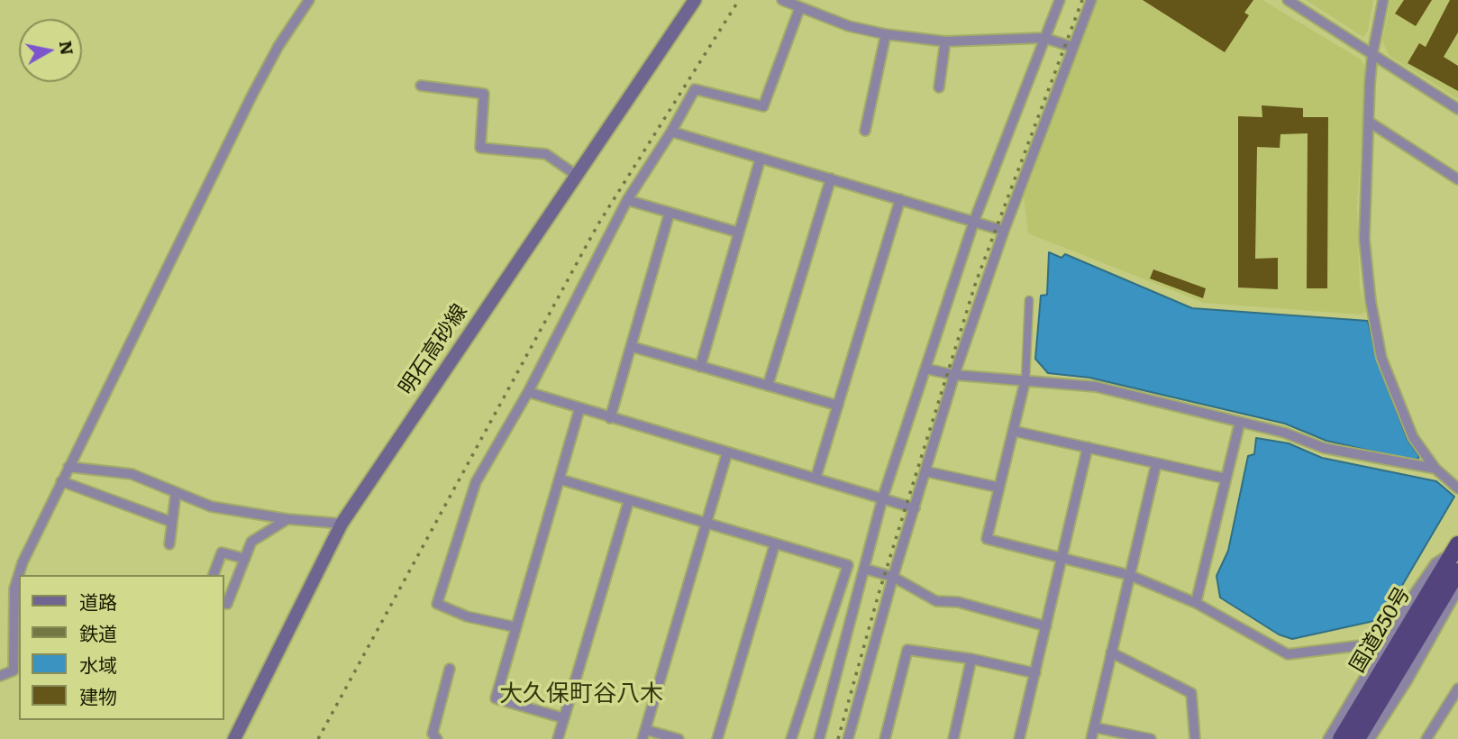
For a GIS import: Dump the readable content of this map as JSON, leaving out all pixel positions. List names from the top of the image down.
{
  "streets": {
    "highway": ["国道250号"],
    "main road": ["明石高砂線"]
  },
  "districts": ["大久保町谷八木"],
  "legend": [
    "道路",
    "鉄道",
    "水域",
    "建物"
  ],
  "north": "right"
}
